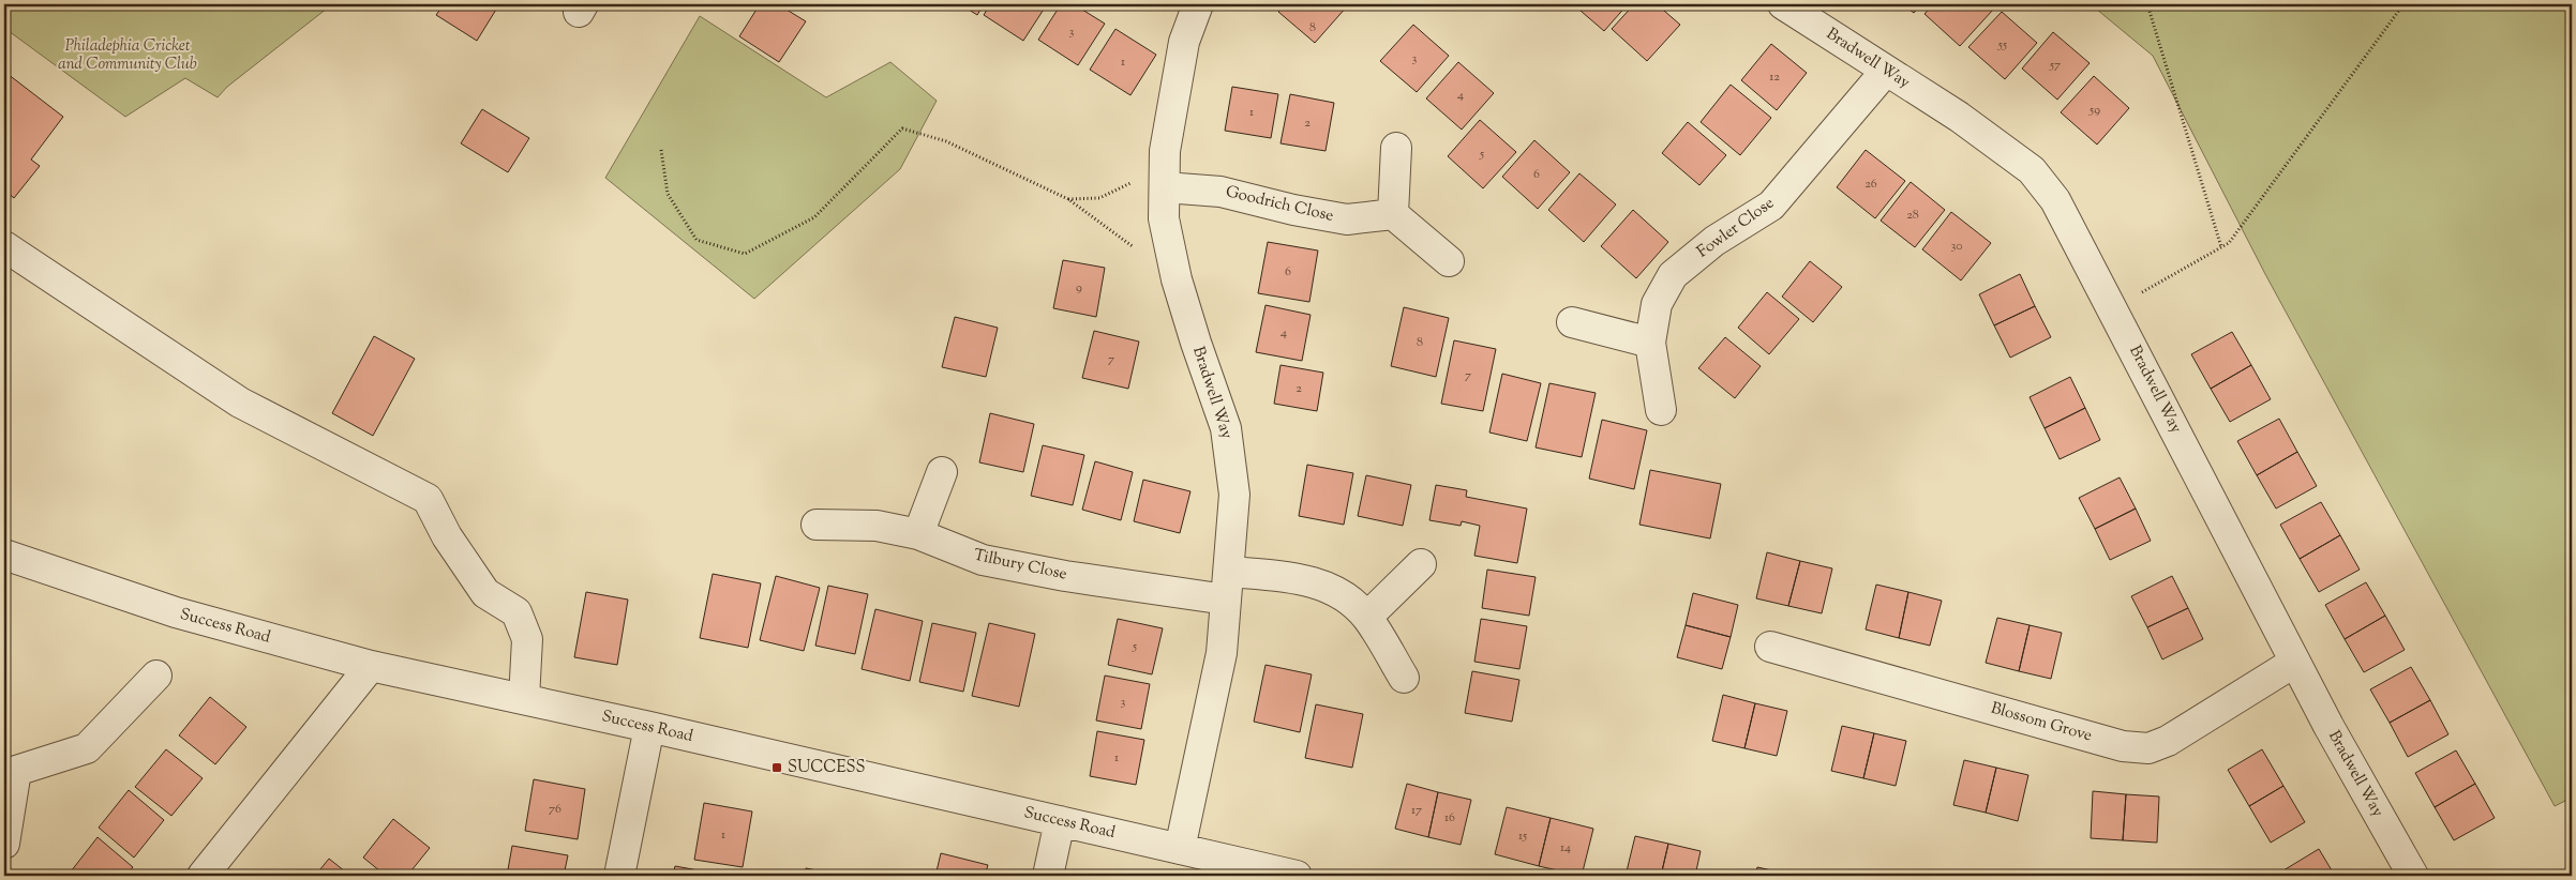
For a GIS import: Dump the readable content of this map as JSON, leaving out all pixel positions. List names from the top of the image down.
{
  "streets": {
    "street": [
      "Bradwell Way",
      "Goodrich Close",
      "Fowler Close",
      "Tilbury Close",
      "Success Road",
      "Blossom Grove"
    ]
  },
  "crossings": [
    ["Bradwell Way", "Goodrich Close"],
    ["Bradwell Way", "Fowler Close"],
    ["Bradwell Way", "Tilbury Close"],
    ["Bradwell Way", "Success Road"],
    ["Bradwell Way", "Blossom Grove"]
  ],
  "parks": ["Philadephia Cricket and Community Club"],
  "places": {
    "transit": ["SUCCESS"]
  },
  "house_numbers": [
    "8",
    "3",
    "55",
    "3",
    "1",
    "57",
    "12",
    "4",
    "59",
    "1",
    "2",
    "5",
    "6",
    "26",
    "28",
    "30",
    "6",
    "9",
    "4",
    "8",
    "7",
    "7",
    "2",
    "5",
    "3",
    "1",
    "76",
    "17",
    "16",
    "1",
    "15",
    "14"
  ]
}
